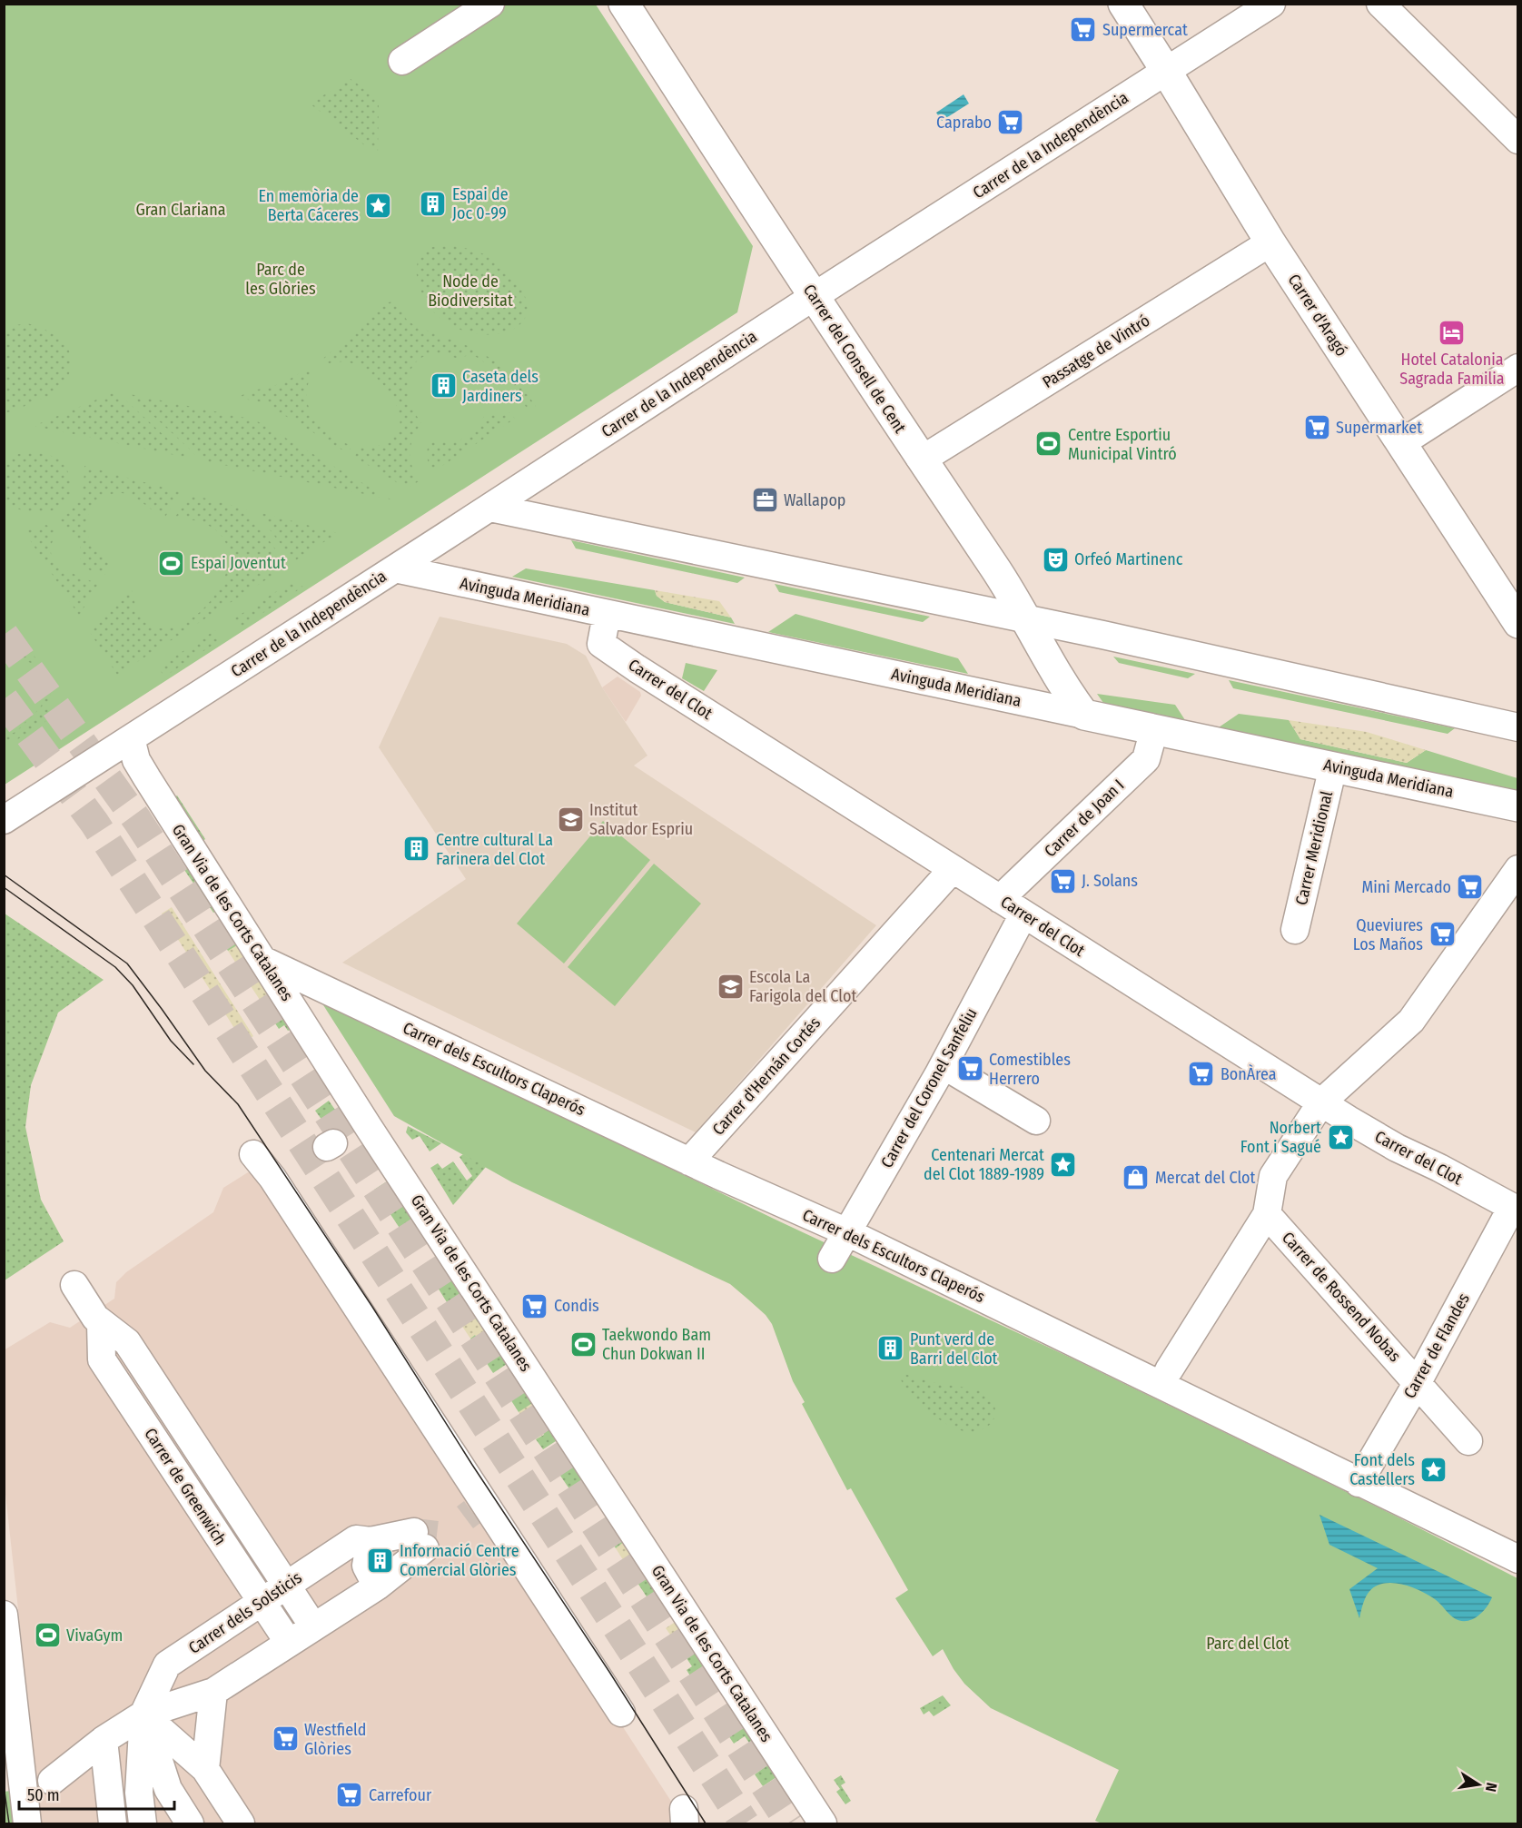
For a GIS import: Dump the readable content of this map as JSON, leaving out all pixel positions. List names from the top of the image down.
{
  "streets": {
    "main road": ["Carrer d'Aragó", "Carrer del Consell de Cent", "Avinguda Meridiana"],
    "street": [
      "Carrer de la Independència",
      "Passatge de Vintró",
      "Carrer del Clot",
      "Carrer de Joan I",
      "Carrer Meridional",
      "Gran Via de les Corts Catalanes",
      "Carrer dels Escultors Claperós",
      "Carrer d'Hernán Cortés",
      "Carrer del Coronel Sanfeliu",
      "Carrer de Rossend Nobas",
      "Carrer de Flandes",
      "Carrer de Greenwich",
      "Carrer dels Solsticis"
    ]
  },
  "crossings": [
    ["Carrer de la Independència", "Carrer d'Aragó"],
    ["Carrer de la Independència", "Carrer del Consell de Cent"],
    ["Carrer de la Independència", "Avinguda Meridiana"],
    ["Carrer de la Independència", "Gran Via de les Corts Catalanes"],
    ["Carrer d'Aragó", "Passatge de Vintró"],
    ["Passatge de Vintró", "Carrer del Consell de Cent"],
    ["Carrer del Consell de Cent", "Avinguda Meridiana"],
    ["Avinguda Meridiana", "Carrer del Clot"],
    ["Avinguda Meridiana", "Carrer de Joan I"],
    ["Avinguda Meridiana", "Carrer Meridional"],
    ["Carrer del Clot", "Carrer de Joan I"],
    ["Carrer del Clot", "Carrer d'Hernán Cortés"],
    ["Carrer del Clot", "Carrer del Coronel Sanfeliu"],
    ["Carrer del Clot", "Carrer de Flandes"],
    ["Gran Via de les Corts Catalanes", "Carrer dels Escultors Claperós"],
    ["Carrer dels Escultors Claperós", "Carrer d'Hernán Cortés"],
    ["Carrer dels Escultors Claperós", "Carrer del Coronel Sanfeliu"],
    ["Carrer dels Escultors Claperós", "Carrer de Flandes"],
    ["Carrer de Rossend Nobas", "Carrer de Flandes"],
    ["Carrer de Greenwich", "Carrer dels Solsticis"]
  ],
  "parks": [
    "Gran Clariana",
    "Parc de les Glòries",
    "Node de Biodiversitat",
    "Parc del Clot"
  ],
  "places": {
    "supermarket": [
      "Supermercat",
      "Caprabo",
      "Supermarket",
      "J. Solans",
      "Mini Mercado",
      "Queviures Los Maños",
      "Comestibles Herrero",
      "BonÀrea",
      "Condis",
      "Westfield Glòries",
      "Carrefour"
    ],
    "building": [
      "Espai de Joc 0-99",
      "Caseta dels Jardiners",
      "Centre cultural La Farinera del Clot",
      "Punt verd de Barri del Clot",
      "Informació Centre Comercial Glòries"
    ],
    "place": [
      "En memòria de Berta Cáceres",
      "Norbert Font i Sagué",
      "Centenari Mercat del Clot 1889-1989",
      "Font dels Castellers"
    ],
    "hotel": ["Hotel Catalonia Sagrada Familia"],
    "sports": [
      "Centre Esportiu Municipal Vintró",
      "Espai Joventut",
      "Taekwondo Bam Chun Dokwan II",
      "VivaGym"
    ],
    "office": ["Wallapop"],
    "theatre": ["Orfeó Martinenc"],
    "school or university": ["Institut Salvador Espriu", "Escola La Farigola del Clot"],
    "shop": ["Mercat del Clot"]
  },
  "scale_bar": "50 m",
  "north": "right"
}
